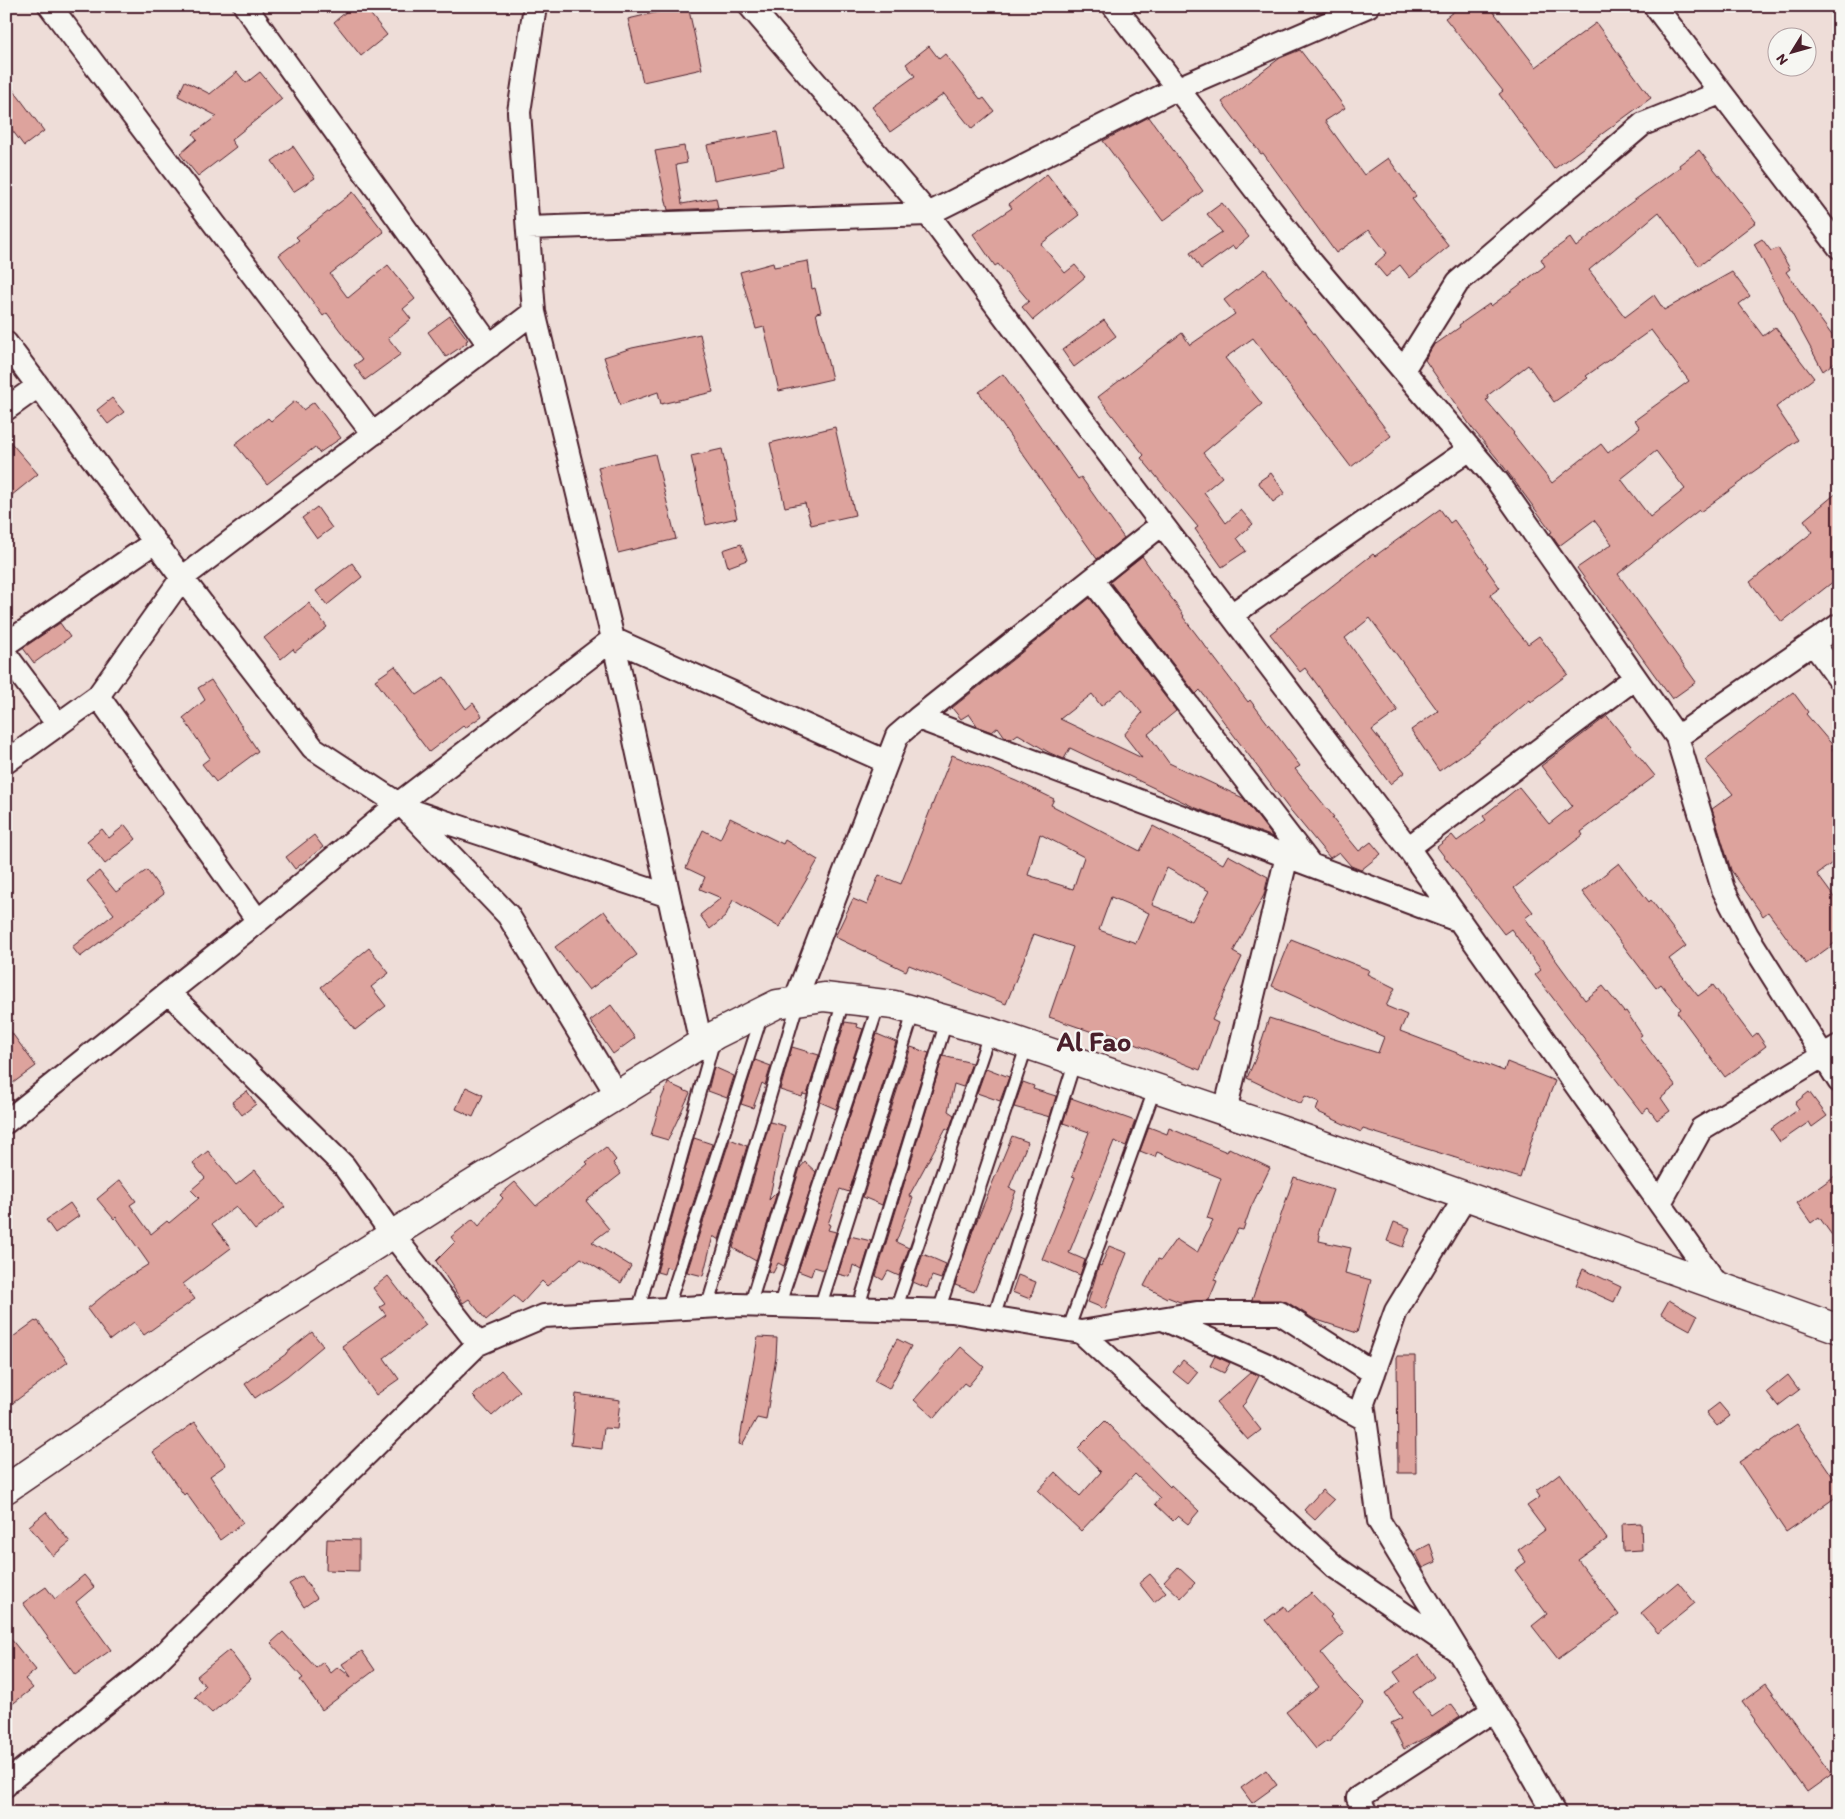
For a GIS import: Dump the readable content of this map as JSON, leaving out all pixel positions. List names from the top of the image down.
{
  "districts": ["Al Fao"],
  "north": "bottom left"
}
